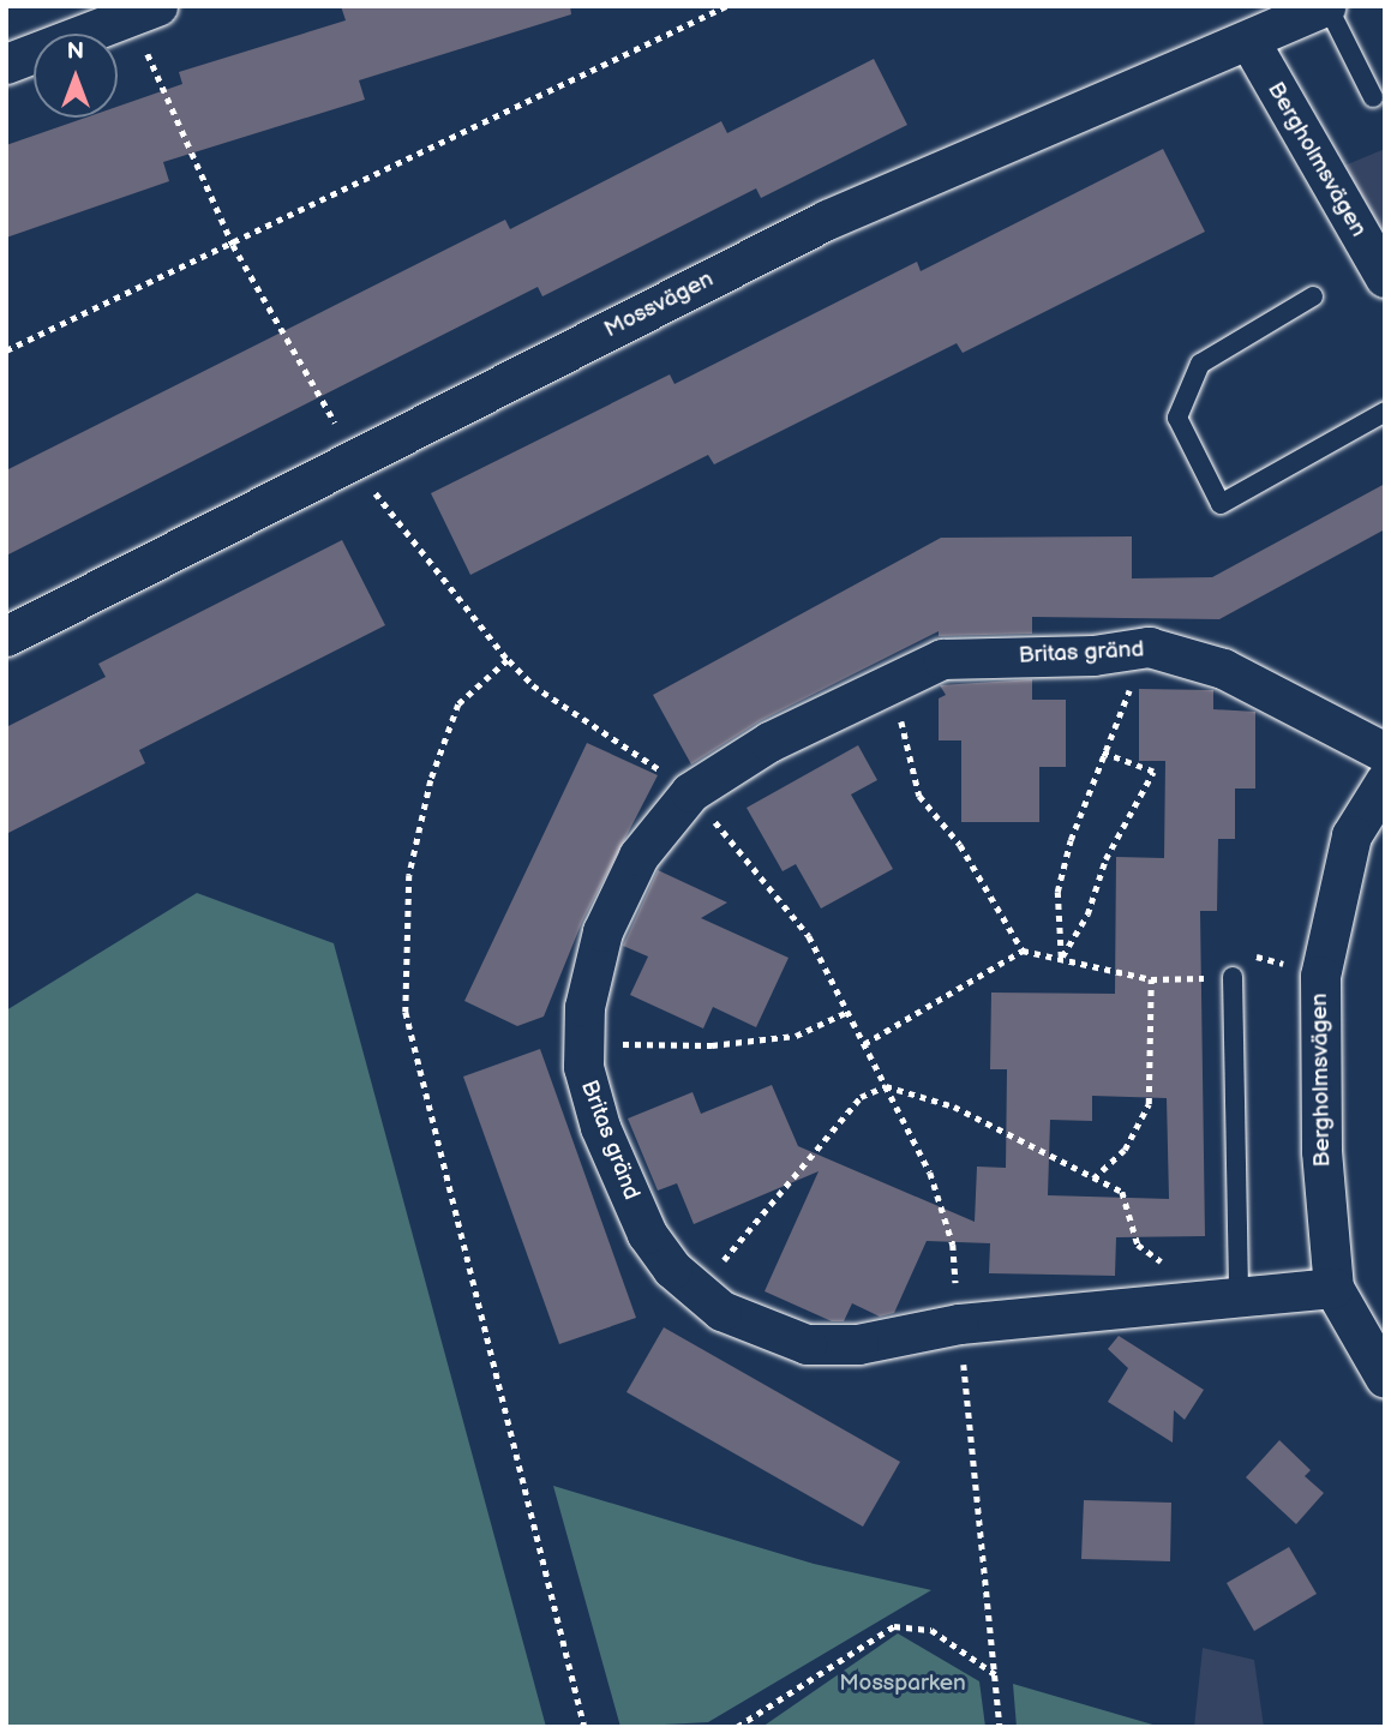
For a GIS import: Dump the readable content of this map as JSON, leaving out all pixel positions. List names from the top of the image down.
{
  "streets": {
    "street": ["Bergholmsvägen", "Mossvägen", "Britas gränd"]
  },
  "crossings": [
    ["Bergholmsvägen", "Mossvägen"],
    ["Bergholmsvägen", "Britas gränd"]
  ],
  "parks": ["Mossparken"],
  "north": "top"
}
